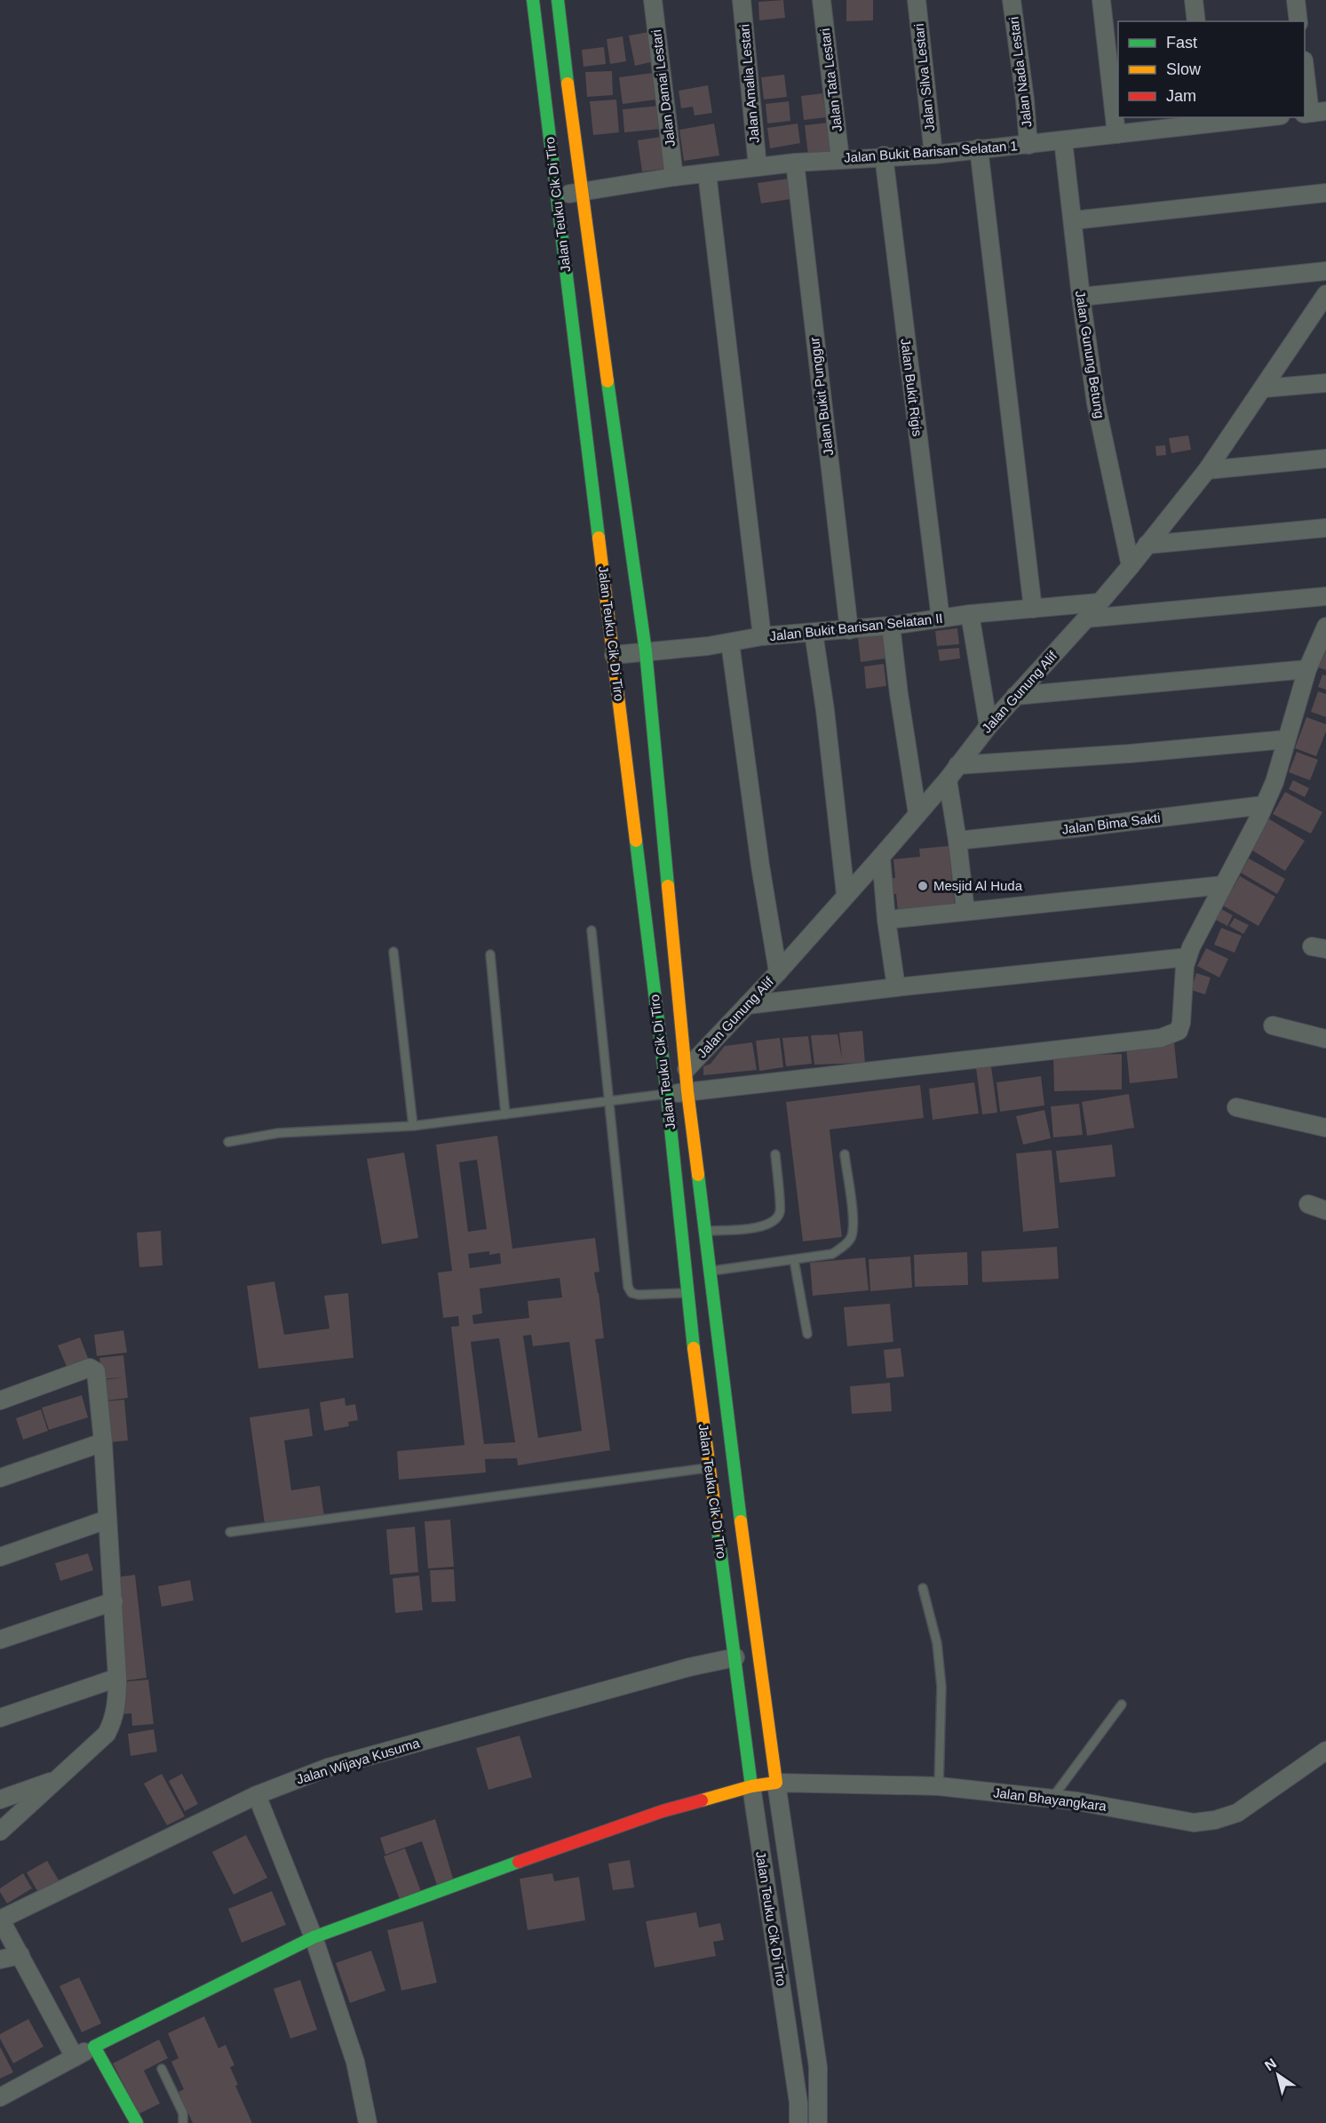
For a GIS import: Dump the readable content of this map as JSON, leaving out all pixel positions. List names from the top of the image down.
{
  "streets": {
    "street": [
      "Jalan Nada Lestari",
      "Jalan Silva Lestari",
      "Jalan Tata Lestari",
      "Jalan Amalia Lestari",
      "Jalan Damai Lestari",
      "Jalan Bukit Barisan Selatan 1",
      "Jalan Teuku Cik Di Tiro",
      "Jalan Gunung Betung",
      "Jalan Bukit Rigis",
      "Jalan Bukit Punggur",
      "Jalan Bukit Barisan Selatan II",
      "Jalan Gunung Alif",
      "Jalan Bima Sakti",
      "Jalan Wijaya Kusuma",
      "Jalan Bhayangkara"
    ]
  },
  "crossings": [
    ["Jalan Nada Lestari", "Jalan Bukit Barisan Selatan 1"],
    ["Jalan Silva Lestari", "Jalan Bukit Barisan Selatan 1"],
    ["Jalan Tata Lestari", "Jalan Bukit Barisan Selatan 1"],
    ["Jalan Amalia Lestari", "Jalan Bukit Barisan Selatan 1"],
    ["Jalan Damai Lestari", "Jalan Bukit Barisan Selatan 1"],
    ["Jalan Bukit Barisan Selatan 1", "Jalan Teuku Cik Di Tiro"],
    ["Jalan Bukit Barisan Selatan 1", "Jalan Gunung Betung"],
    ["Jalan Bukit Barisan Selatan 1", "Jalan Bukit Rigis"],
    ["Jalan Bukit Barisan Selatan 1", "Jalan Bukit Punggur"],
    ["Jalan Teuku Cik Di Tiro", "Jalan Bukit Barisan Selatan II"],
    ["Jalan Teuku Cik Di Tiro", "Jalan Gunung Alif"],
    ["Jalan Teuku Cik Di Tiro", "Jalan Wijaya Kusuma"],
    ["Jalan Teuku Cik Di Tiro", "Jalan Bhayangkara"],
    ["Jalan Gunung Betung", "Jalan Gunung Alif"],
    ["Jalan Bukit Rigis", "Jalan Bukit Barisan Selatan II"],
    ["Jalan Bukit Punggur", "Jalan Bukit Barisan Selatan II"],
    ["Jalan Bukit Barisan Selatan II", "Jalan Gunung Alif"]
  ],
  "places": ["Mesjid Al Huda"],
  "legend": ["Fast", "Slow", "Jam"],
  "north": "top left"
}
